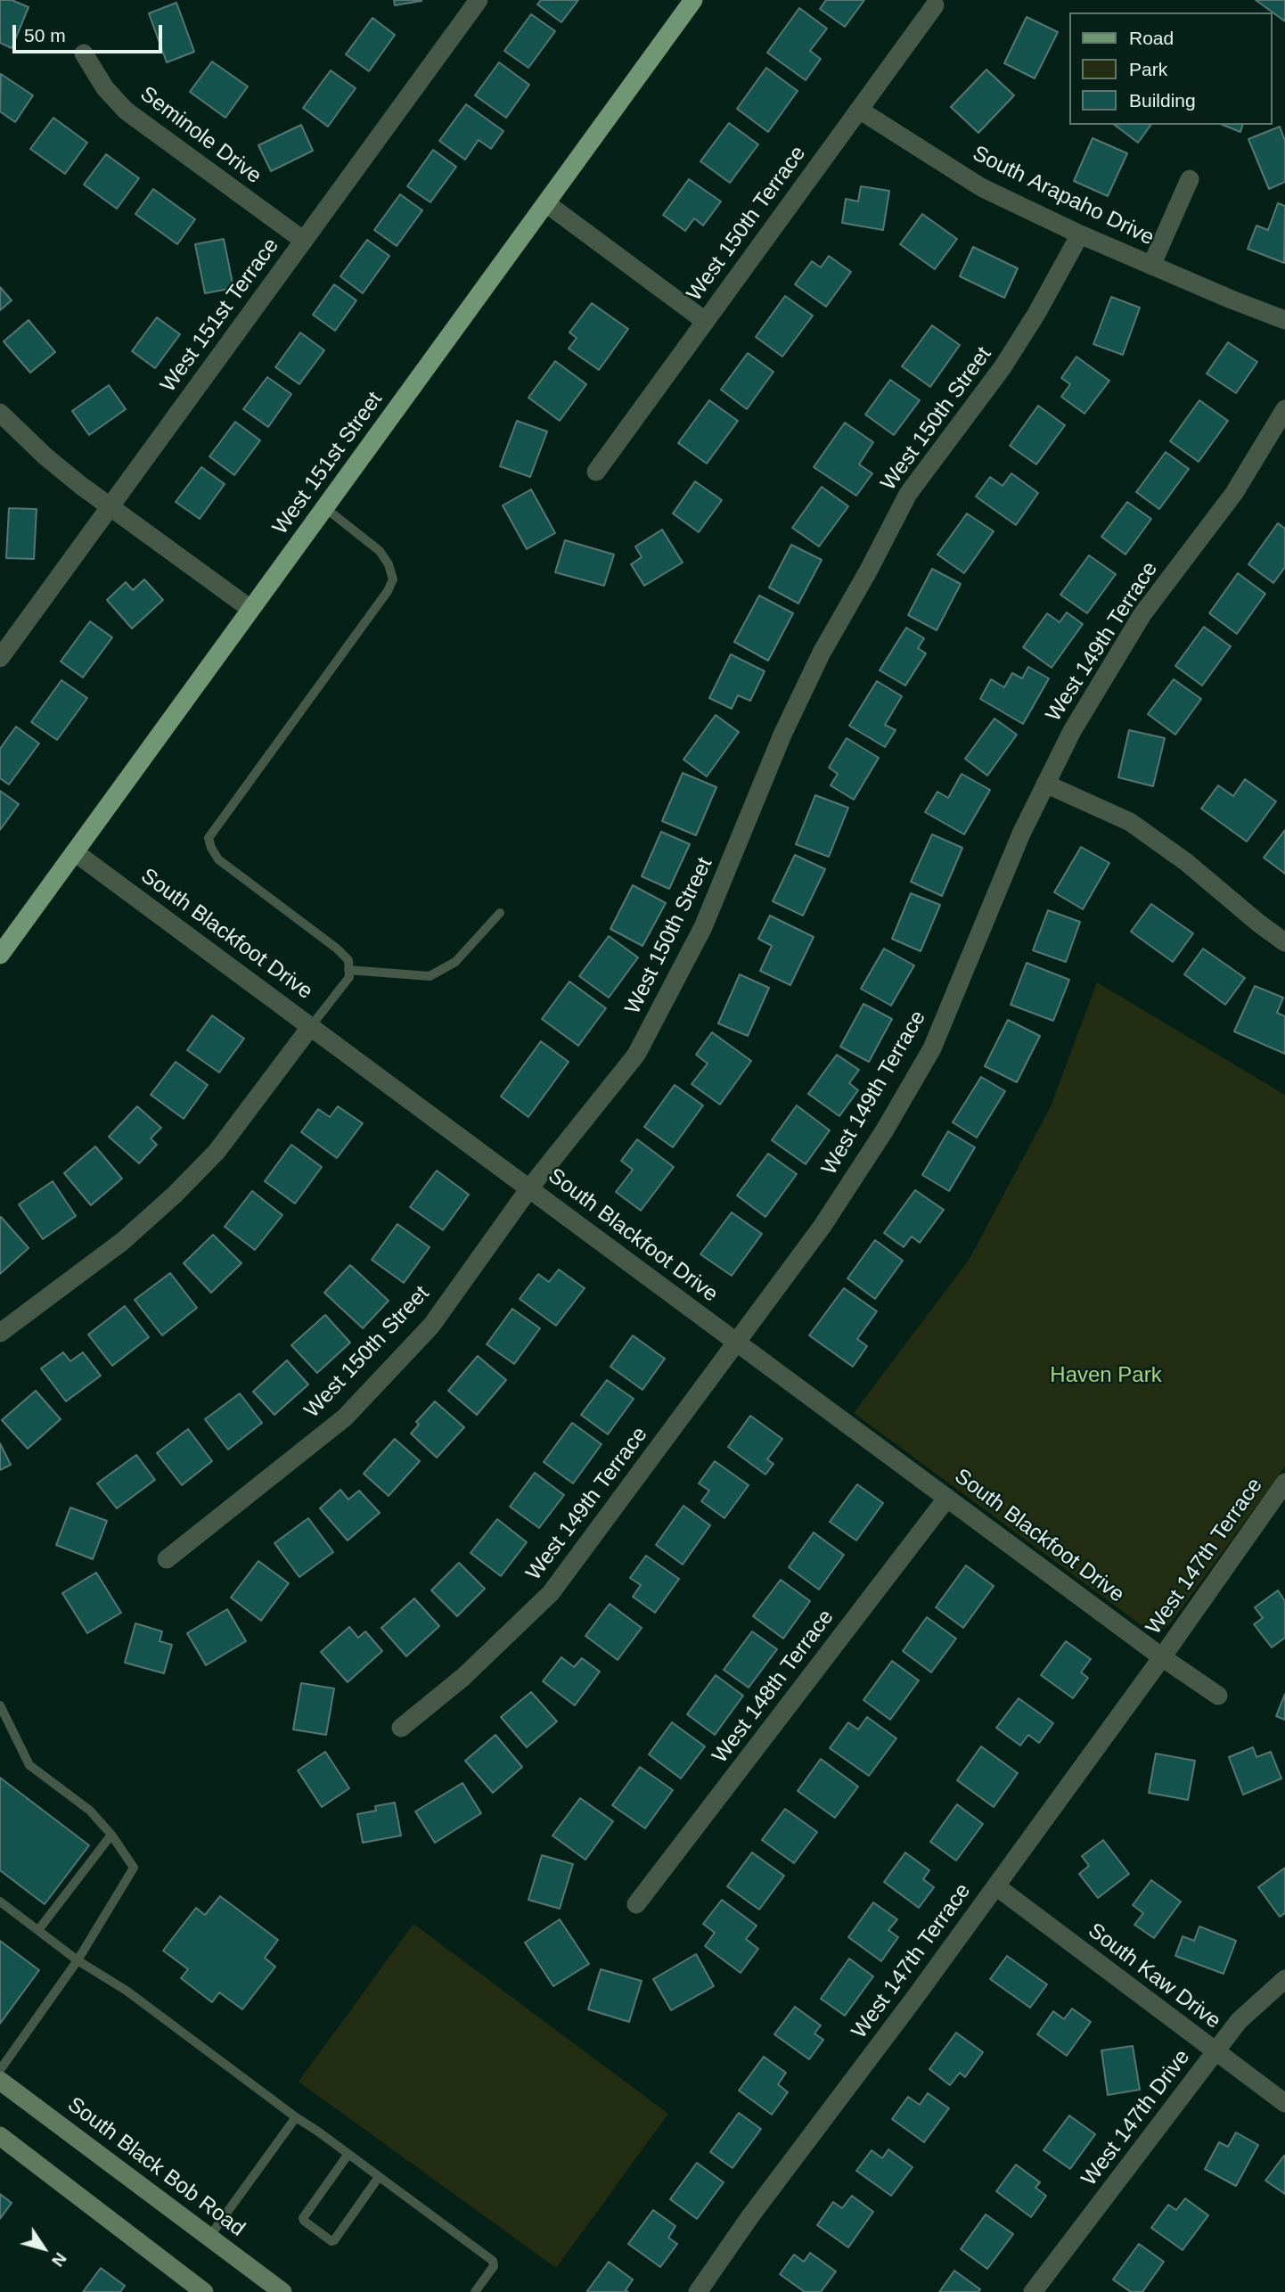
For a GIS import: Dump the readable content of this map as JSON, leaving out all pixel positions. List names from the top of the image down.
{
  "streets": {
    "main road": ["West 151st Street", "South Black Bob Road"],
    "street": [
      "Seminole Drive",
      "South Arapaho Drive",
      "West 150th Terrace",
      "West 151st Terrace",
      "West 150th Street",
      "West 149th Terrace",
      "South Blackfoot Drive",
      "West 147th Terrace",
      "West 148th Terrace",
      "South Kaw Drive",
      "West 147th Drive"
    ]
  },
  "crossings": [
    ["Seminole Drive", "West 151st Terrace"],
    ["South Arapaho Drive", "West 150th Terrace"],
    ["South Arapaho Drive", "West 150th Street"],
    ["West 150th Street", "South Blackfoot Drive"],
    ["West 151st Street", "South Blackfoot Drive"],
    ["West 149th Terrace", "South Blackfoot Drive"],
    ["South Blackfoot Drive", "West 147th Terrace"],
    ["South Blackfoot Drive", "West 148th Terrace"],
    ["West 147th Terrace", "South Kaw Drive"],
    ["South Kaw Drive", "West 147th Drive"]
  ],
  "parks": ["Haven Park"],
  "legend": ["Road", "Park", "Building"],
  "scale_bar": "50 m",
  "north": "bottom right"
}
